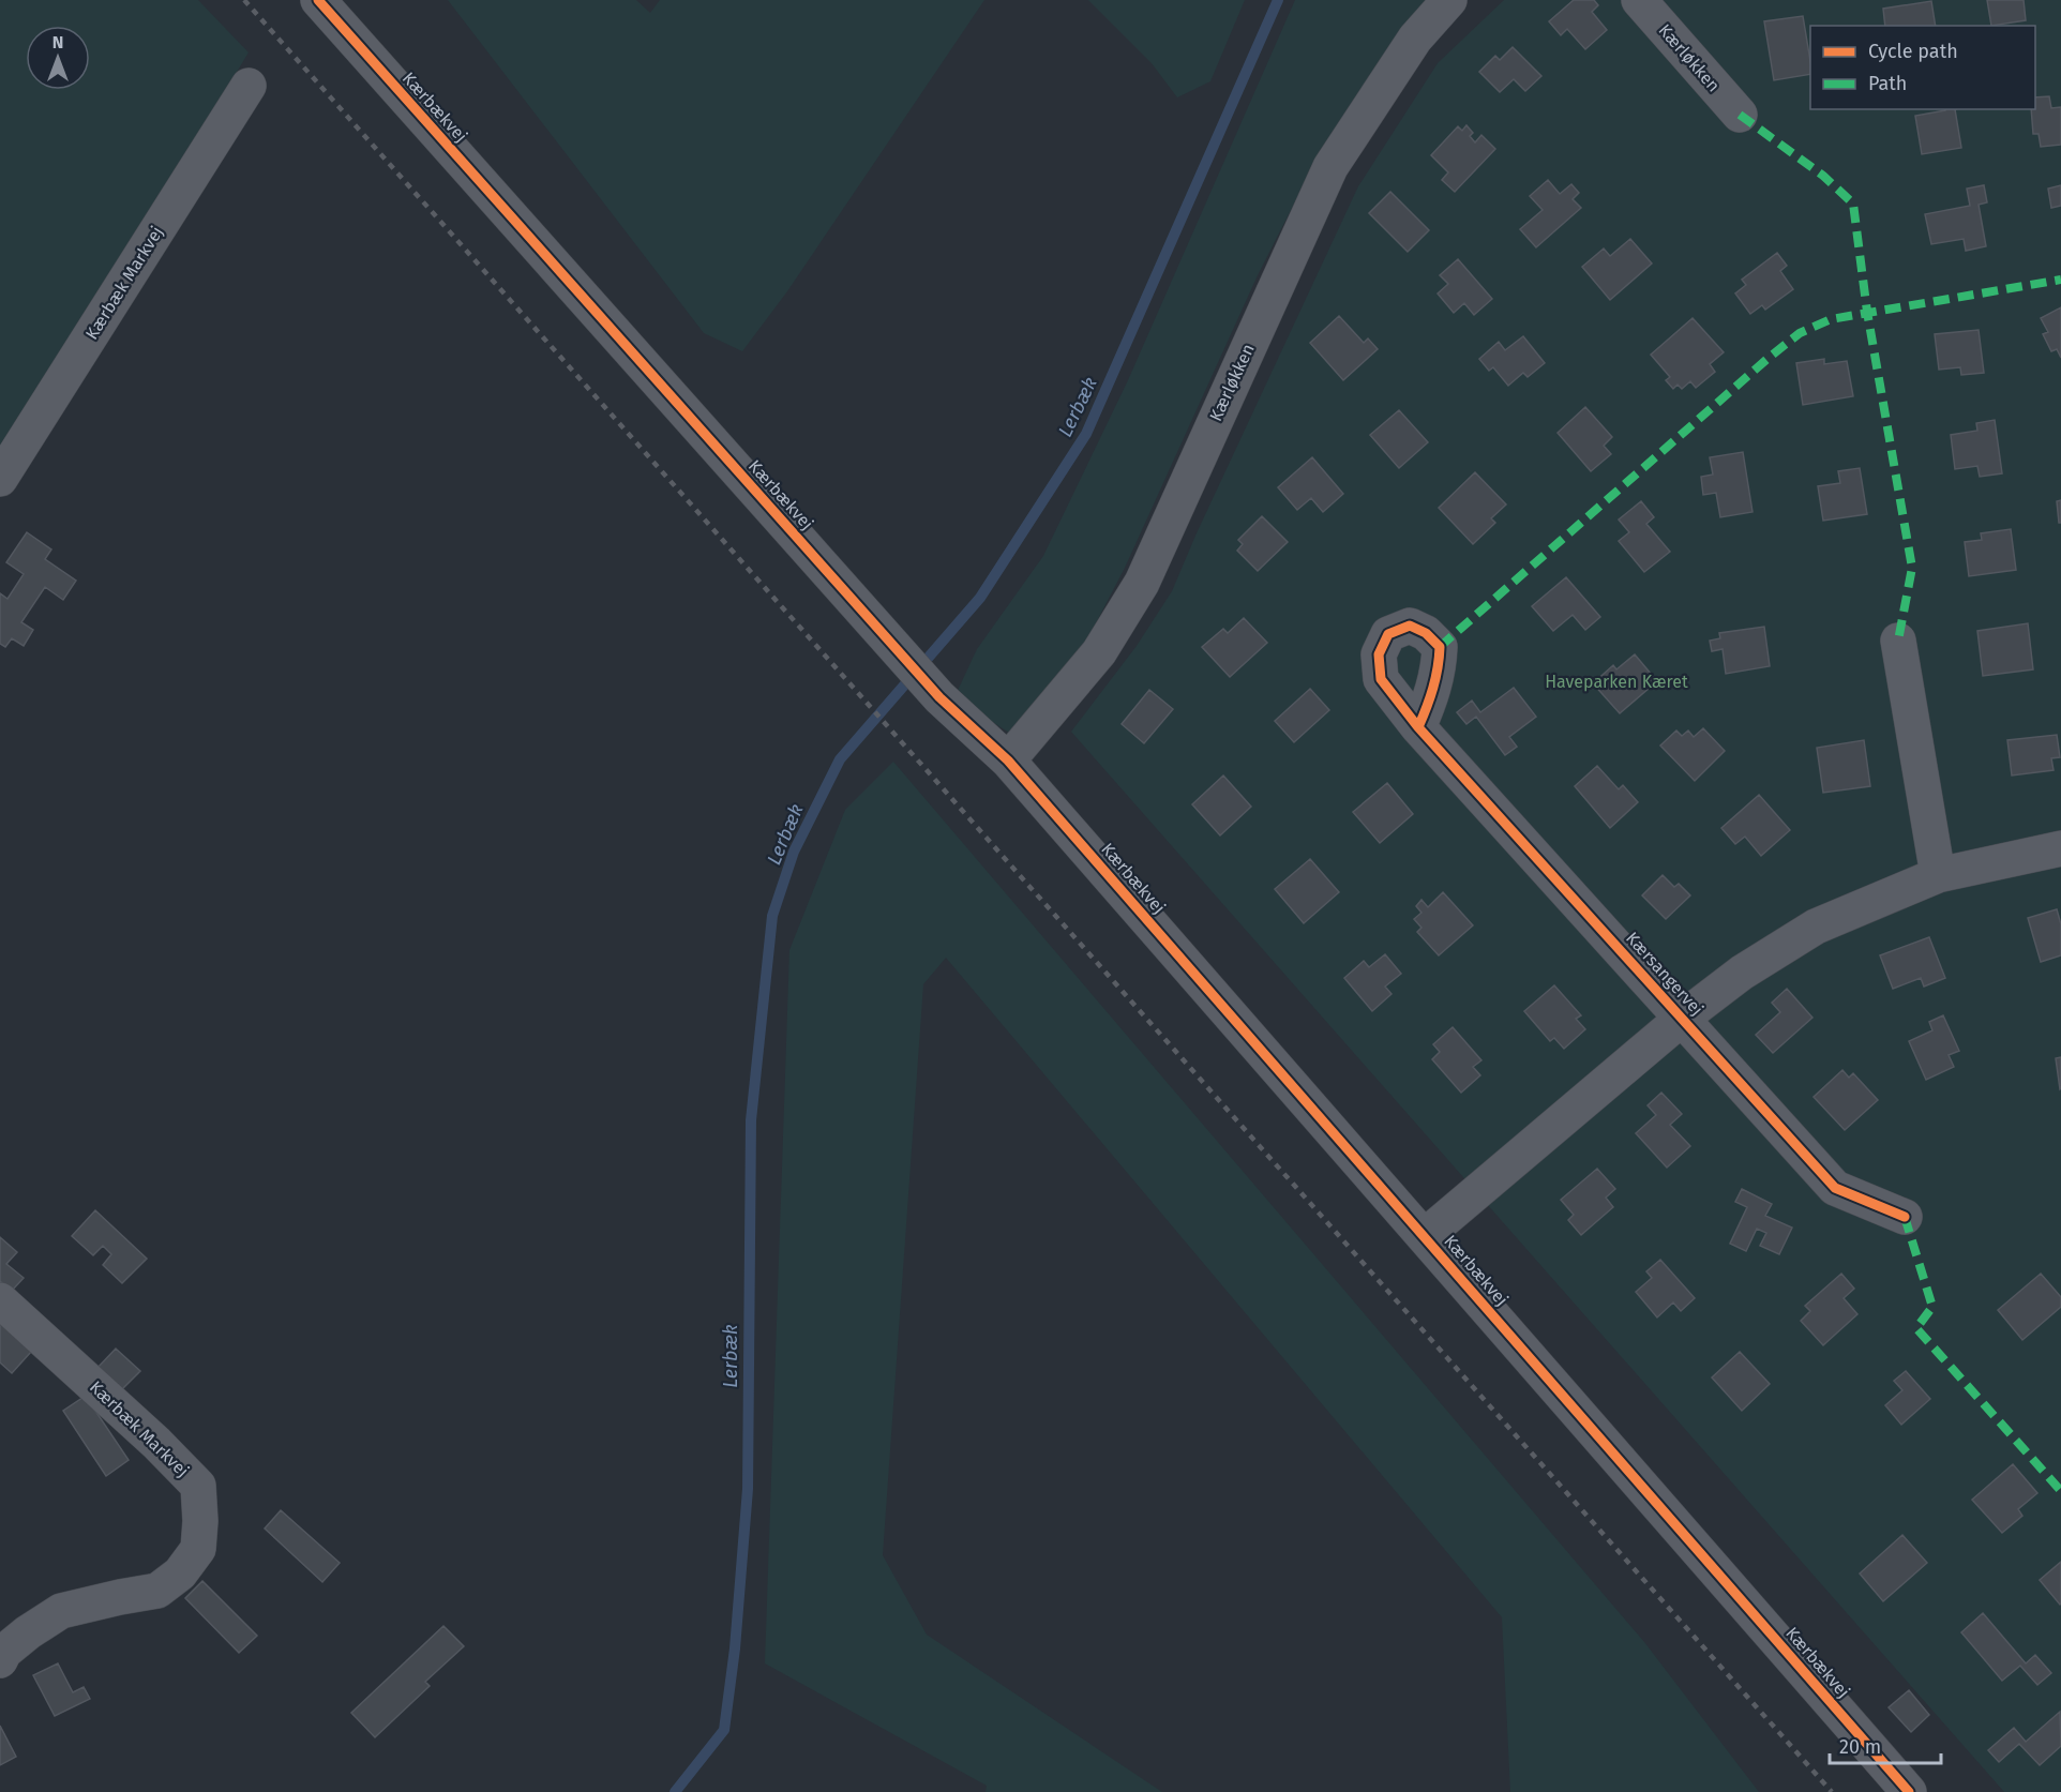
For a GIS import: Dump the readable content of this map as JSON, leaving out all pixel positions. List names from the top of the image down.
{
  "streets": {
    "street": [
      "Kærløkken",
      "Kærbækvej",
      "Kærbæk Markvej",
      "Kærsangervej"
    ]
  },
  "crossings": [
    ["Kærløkken", "Kærbækvej"],
    ["Kærbækvej", "Kærsangervej"]
  ],
  "water": ["Lerbæk"],
  "parks": ["Haveparken Kæret"],
  "legend": ["Cycle path", "Path"],
  "scale_bar": "20 m",
  "north": "top"
}
